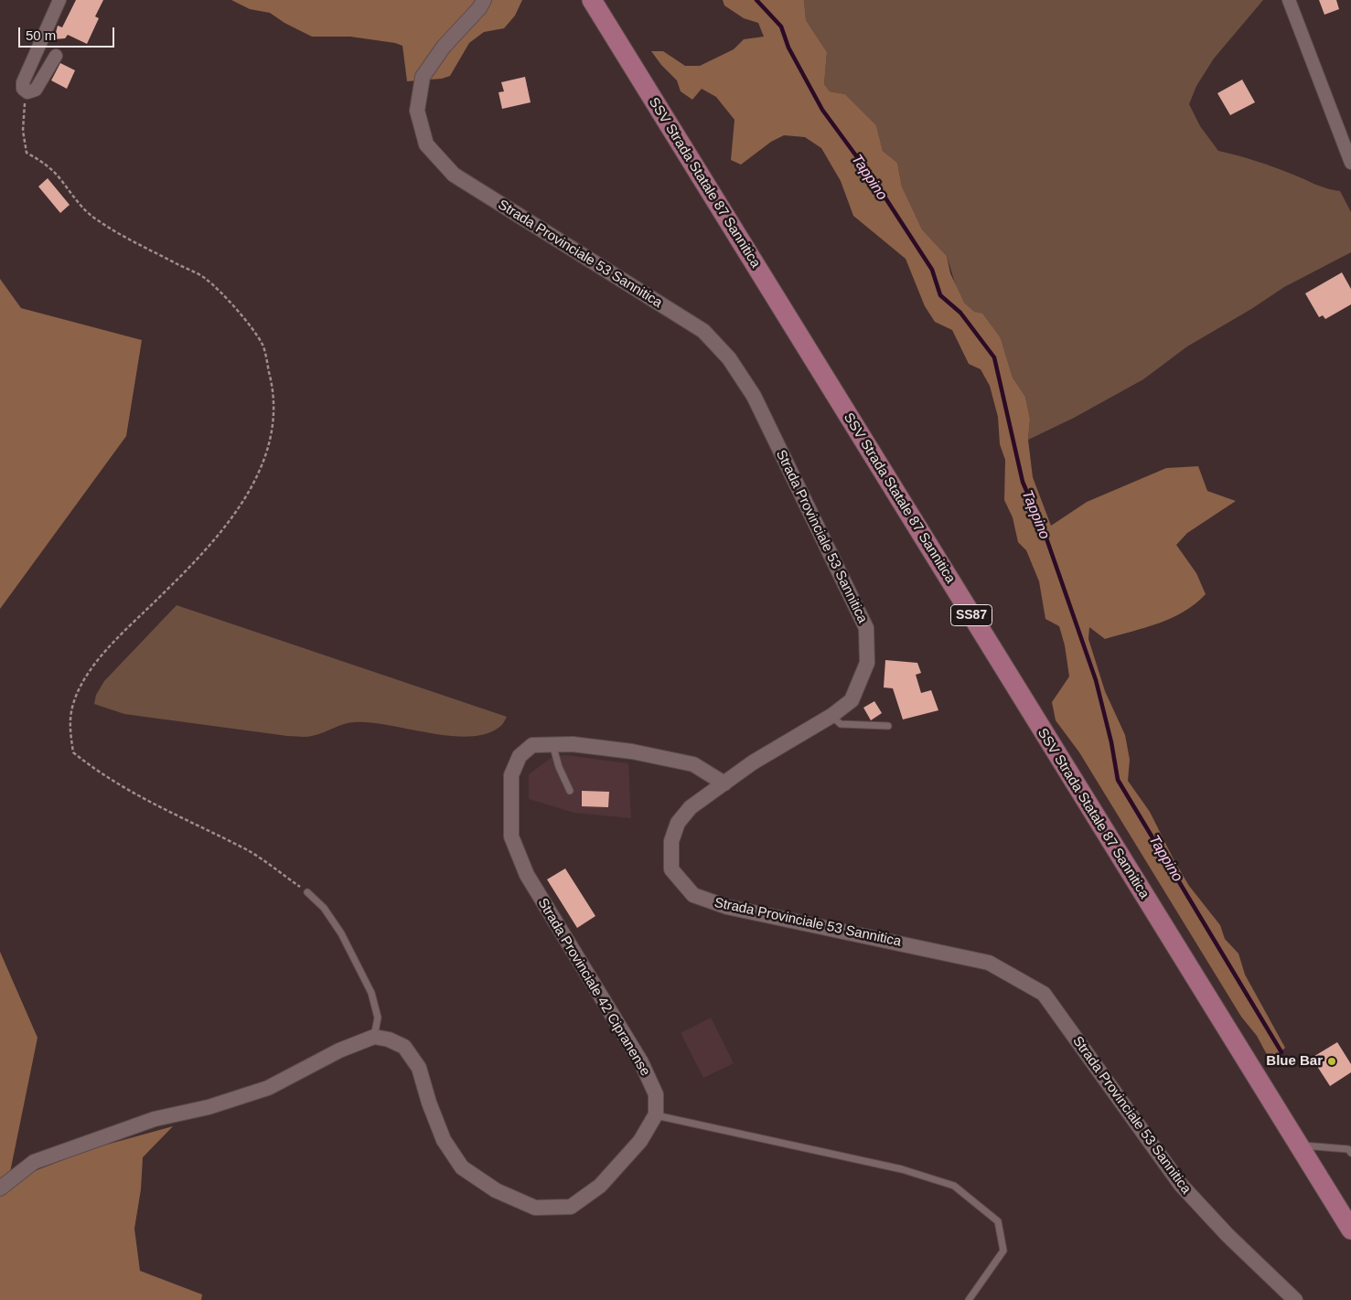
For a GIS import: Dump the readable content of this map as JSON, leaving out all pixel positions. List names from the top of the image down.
{
  "streets": {
    "main road": ["SSV Strada Statale 87 Sannitica", "SS87"],
    "street": ["Strada Provinciale 53 Sannitica", "Strada Provinciale 42 Cipranense"]
  },
  "crossings": [
    ["Strada Provinciale 53 Sannitica", "Strada Provinciale 42 Cipranense"]
  ],
  "water": ["Tappino"],
  "places": ["Blue Bar"],
  "scale_bar": "50 m"
}
